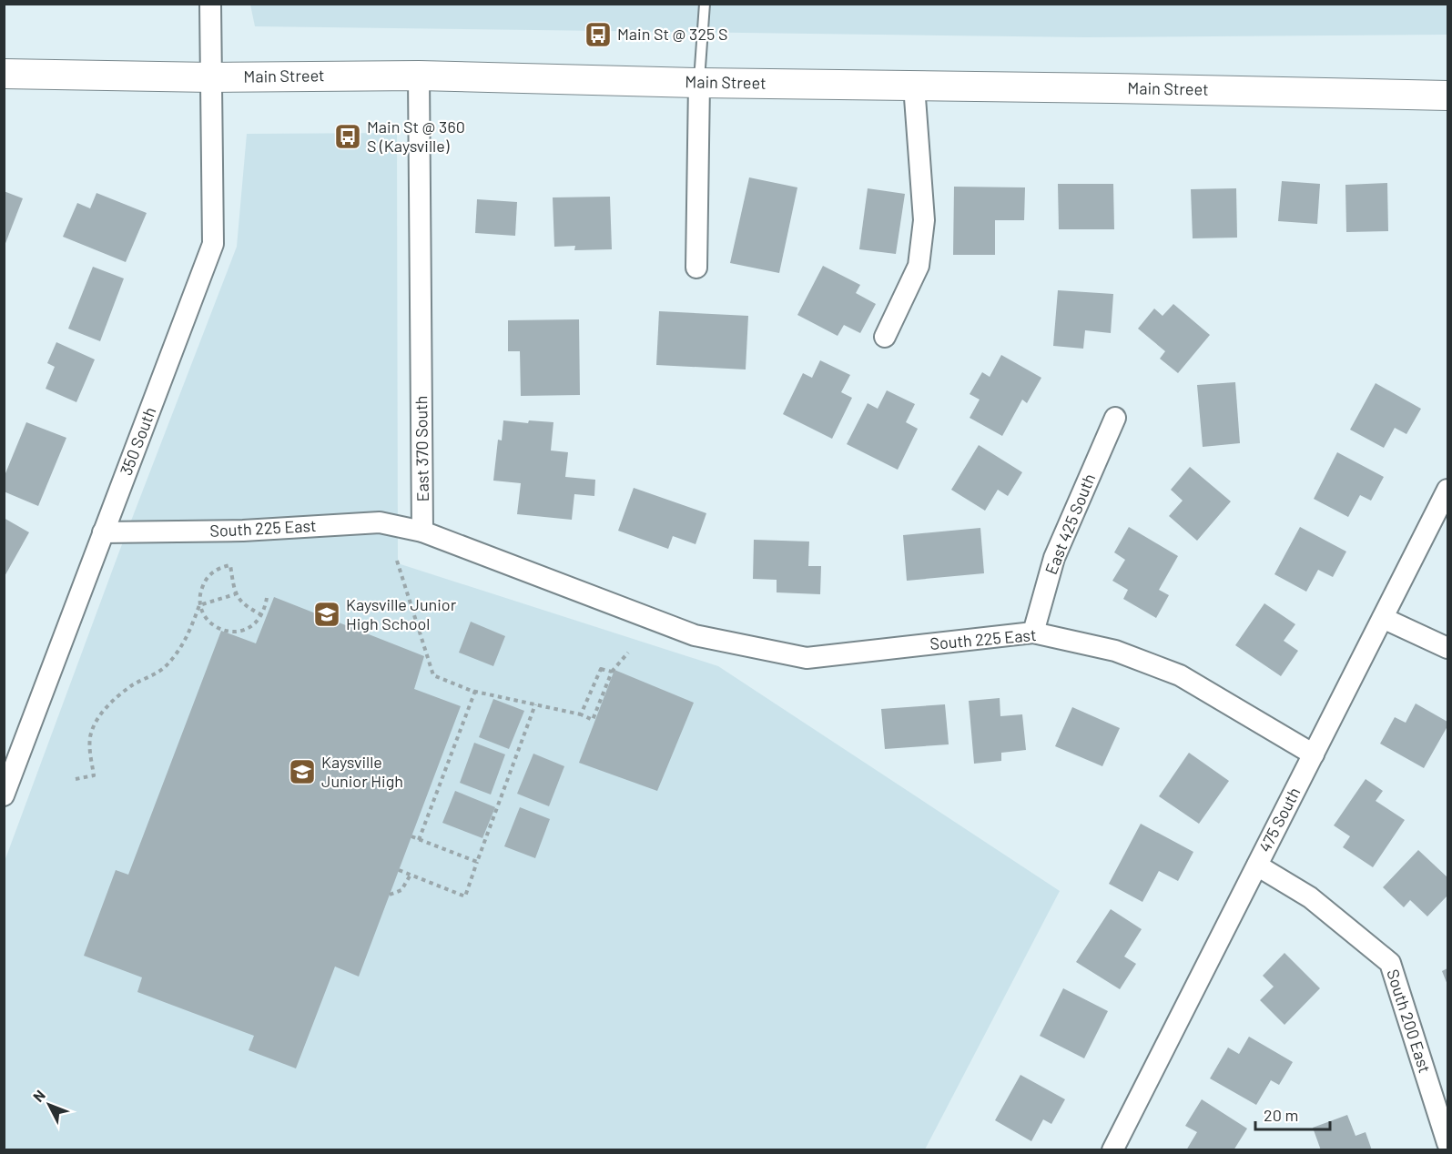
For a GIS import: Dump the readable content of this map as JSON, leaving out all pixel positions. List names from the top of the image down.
{
  "streets": {
    "main road": ["Main Street"],
    "street": [
      "350 South",
      "East 370 South",
      "East 425 South",
      "South 225 East",
      "475 South",
      "South 200 East"
    ]
  },
  "crossings": [
    ["Main Street", "350 South"],
    ["Main Street", "East 370 South"],
    ["350 South", "South 225 East"],
    ["East 370 South", "South 225 East"],
    ["East 425 South", "South 225 East"],
    ["South 225 East", "475 South"],
    ["475 South", "South 200 East"]
  ],
  "places": {
    "bus stop": ["Main St @ 325 S", "Main St @ 360 S (Kaysville)"],
    "school or university": ["Kaysville Junior High School", "Kaysville Junior High"]
  },
  "scale_bar": "20 m",
  "north": "top left"
}
